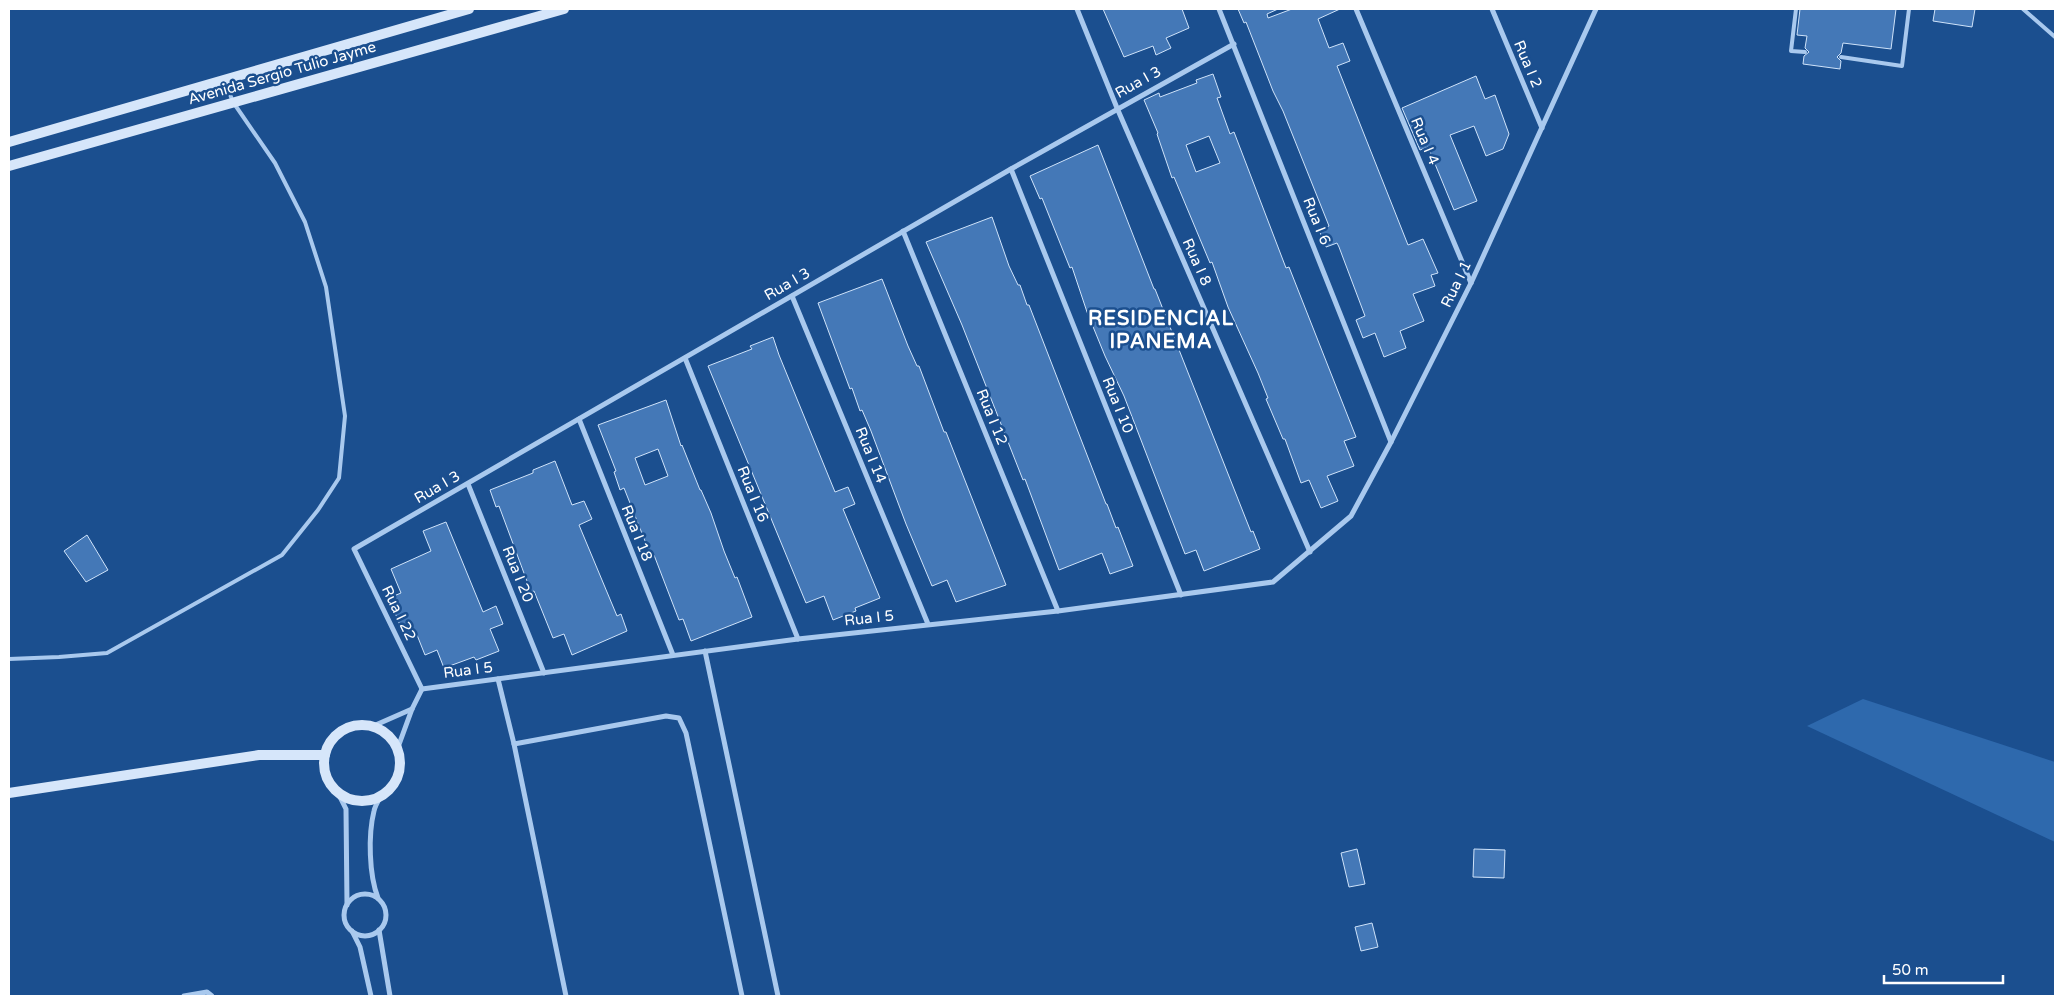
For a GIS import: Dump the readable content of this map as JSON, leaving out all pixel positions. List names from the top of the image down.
{
  "streets": {
    "street": [
      "Rua I 2",
      "Avenida Sergio Tulio Jayme",
      "Rua I 3",
      "Rua I 4",
      "Rua I 6",
      "Rua I 8",
      "Rua I 1",
      "Rua I 10",
      "Rua I 12",
      "Rua I 14",
      "Rua I 16",
      "Rua I 18",
      "Rua I 20",
      "Rua I 22",
      "Rua I 5"
    ]
  },
  "crossings": [
    ["Rua I 2", "Rua I 1"],
    ["Rua I 3", "Rua I 6"],
    ["Rua I 3", "Rua I 8"],
    ["Rua I 3", "Rua I 10"],
    ["Rua I 3", "Rua I 12"],
    ["Rua I 3", "Rua I 14"],
    ["Rua I 3", "Rua I 16"],
    ["Rua I 3", "Rua I 18"],
    ["Rua I 3", "Rua I 20"],
    ["Rua I 3", "Rua I 22"],
    ["Rua I 4", "Rua I 1"],
    ["Rua I 6", "Rua I 1"],
    ["Rua I 8", "Rua I 1"],
    ["Rua I 8", "Rua I 5"],
    ["Rua I 1", "Rua I 5"],
    ["Rua I 10", "Rua I 5"],
    ["Rua I 12", "Rua I 5"],
    ["Rua I 14", "Rua I 5"],
    ["Rua I 16", "Rua I 5"],
    ["Rua I 18", "Rua I 5"],
    ["Rua I 20", "Rua I 5"],
    ["Rua I 22", "Rua I 5"]
  ],
  "districts": ["RESIDENCIAL IPANEMA"],
  "scale_bar": "50 m"
}
